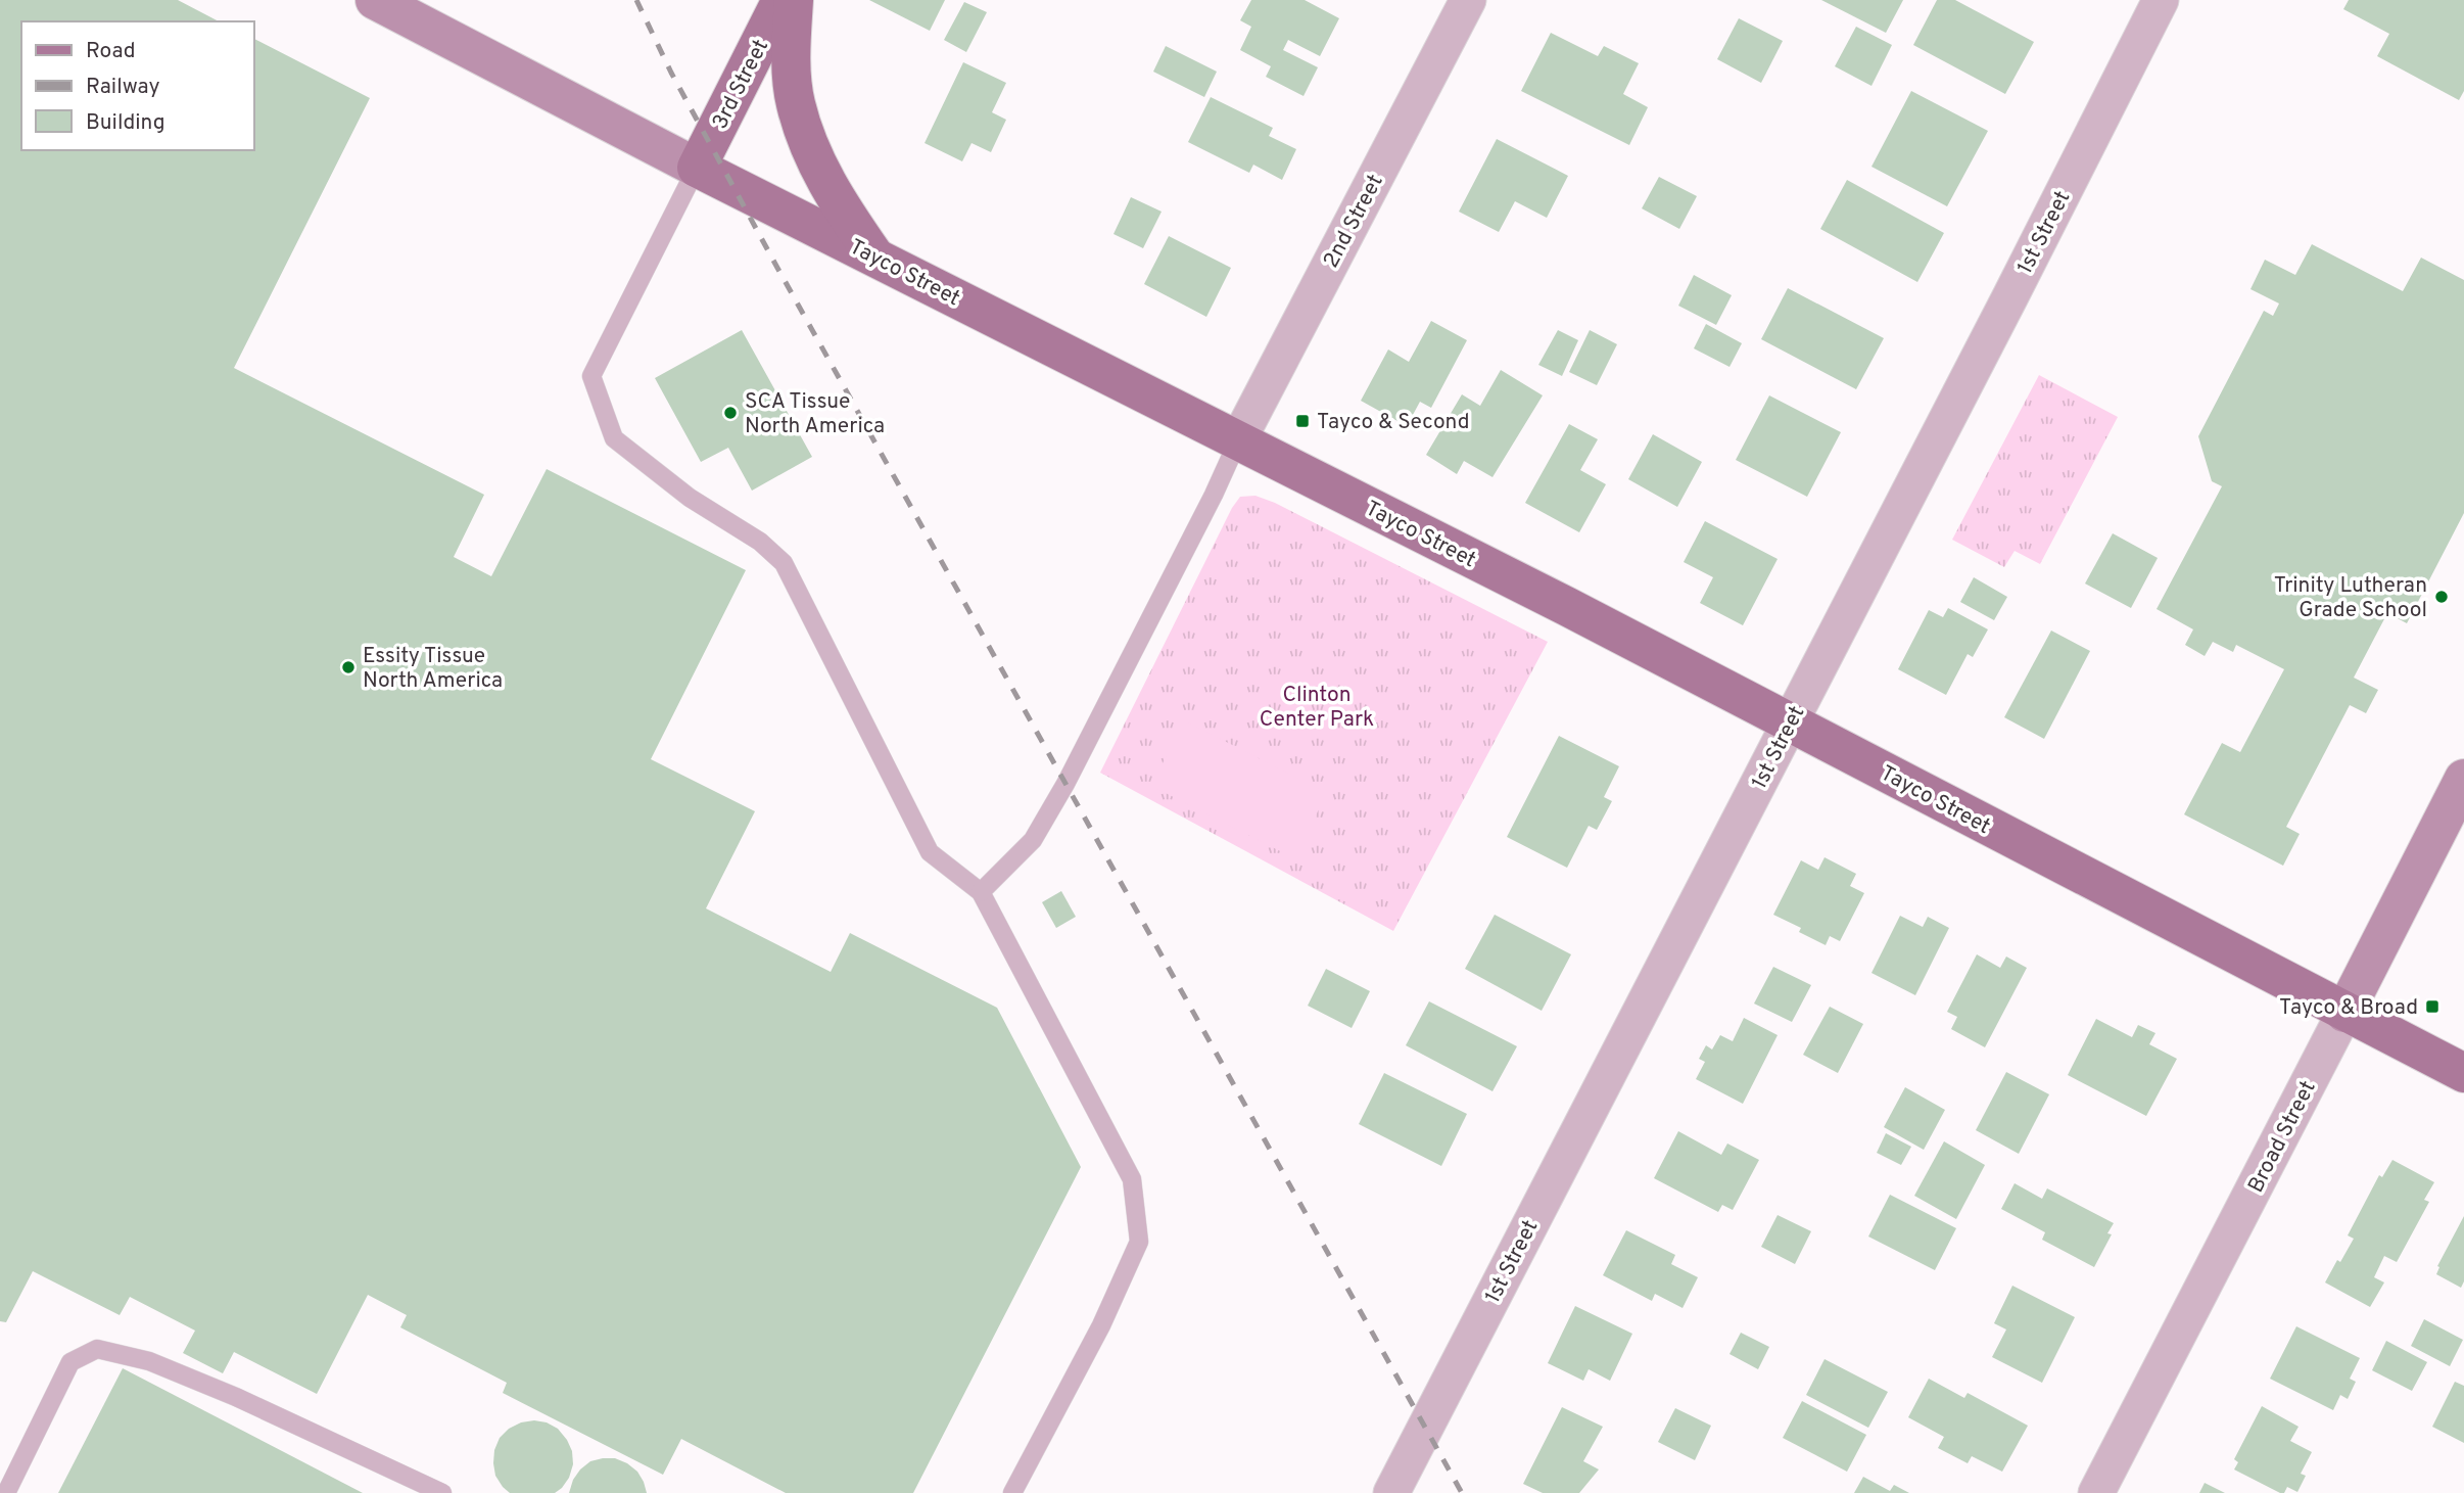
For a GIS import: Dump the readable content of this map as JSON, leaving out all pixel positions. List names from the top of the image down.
{
  "streets": {
    "main road": ["3rd Street", "Tayco Street"],
    "street": ["2nd Street", "1st Street", "Broad Street"]
  },
  "crossings": [
    ["3rd Street", "Tayco Street"],
    ["2nd Street", "Tayco Street"],
    ["1st Street", "Tayco Street"],
    ["Tayco Street", "Broad Street"]
  ],
  "parks": ["Clinton Center Park"],
  "places": {
    "other": ["SCA Tissue North America", "Trinity Lutheran Grade School", "Essity Tissue North America"],
    "transit": ["Tayco & Second", "Tayco & Broad"]
  },
  "legend": ["Road", "Railway", "Building"]
}
